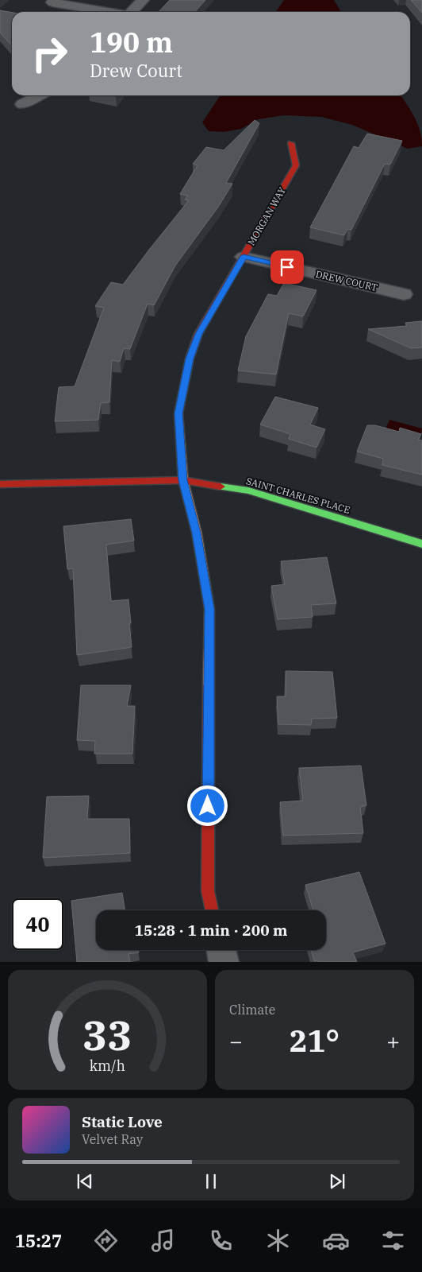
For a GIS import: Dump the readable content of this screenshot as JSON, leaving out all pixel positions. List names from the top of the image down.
{
  "streets": {
    "street": ["MORGAN WAY", "DREW COURT", "SAINT CHARLES PLACE"]
  },
  "crossings": [
    ["MORGAN WAY", "DREW COURT"],
    ["MORGAN WAY", "SAINT CHARLES PLACE"]
  ],
  "page": {
    "turn": ["190 m", "Drew Court"],
    "limit": "40",
    "trip": "15:28 · 1 min · 200 m",
    "tile": "Climate",
    "heat": ["−", "21°", "+"],
    "song": ["Static Love", "Velvet Ray"],
    "tabs": "15:27",
    "gauge": ["33", "km/h"]
  }
}
